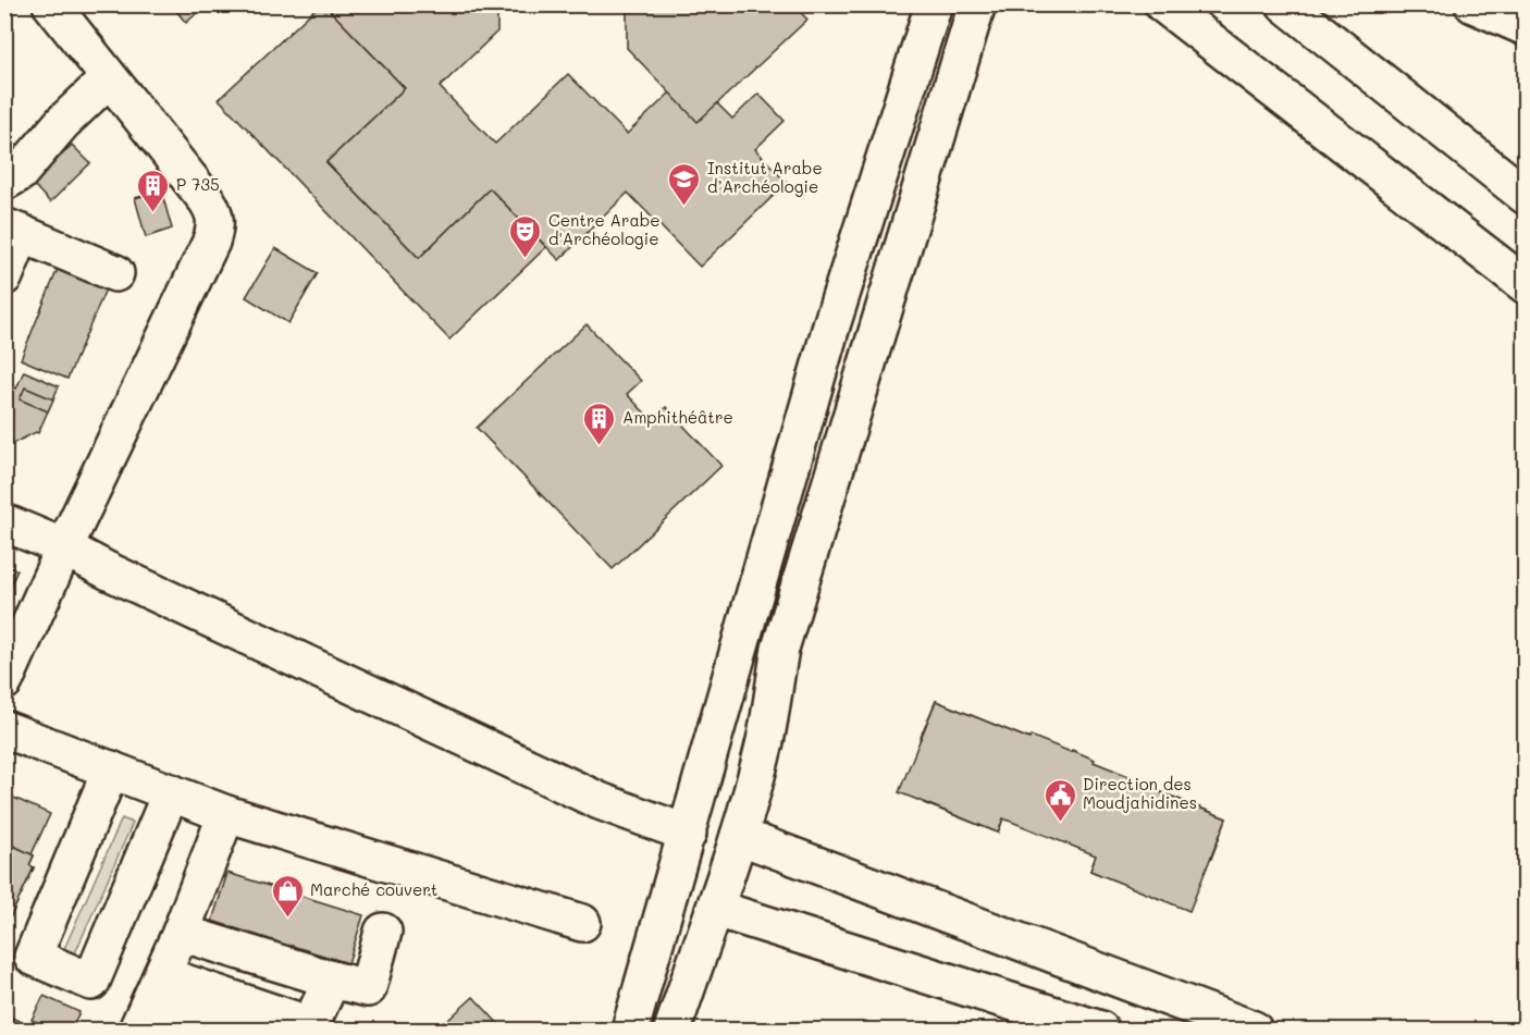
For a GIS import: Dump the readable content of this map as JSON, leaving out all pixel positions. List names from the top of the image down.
{
  "places": {
    "school or university": ["Institut Arabe d’Archéologie"],
    "building": ["P 735", "Amphithéâtre"],
    "theatre": ["Centre Arabe d'Archéologie"],
    "public building": ["Direction des Moudjahidines"],
    "shop": ["Marché couvert"]
  }
}
